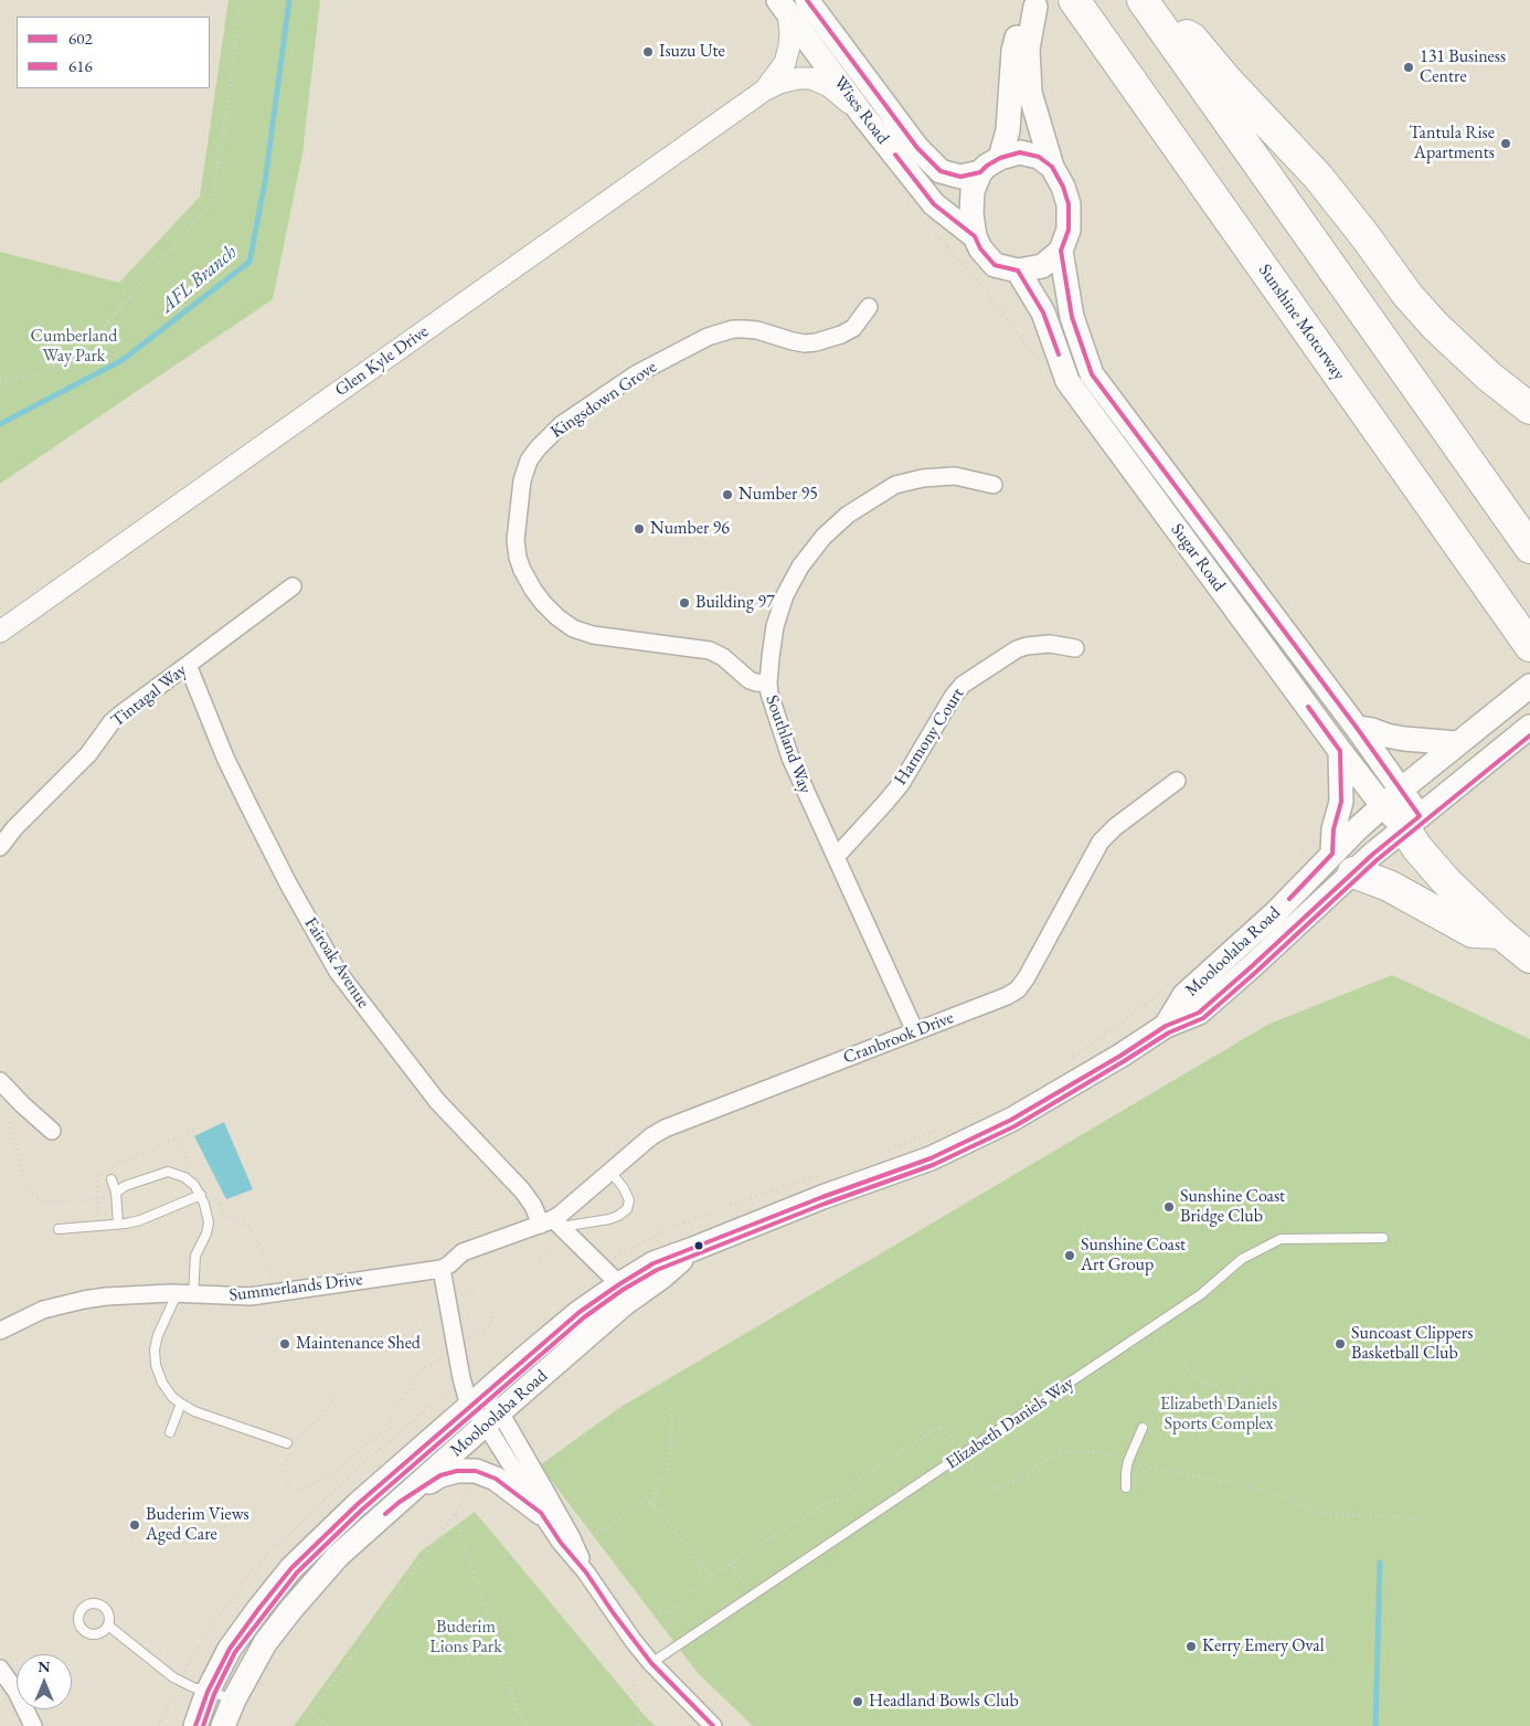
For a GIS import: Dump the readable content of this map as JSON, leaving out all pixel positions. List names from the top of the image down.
{
  "streets": {
    "highway": ["Sunshine Motorway"],
    "main road": ["Wises Road", "Sugar Road", "Mooloolaba Road"],
    "street": [
      "Glen Kyle Drive",
      "Kingsdown Grove",
      "Tintagal Way",
      "Harmony Court",
      "Southland Way",
      "Fairoak Avenue",
      "Cranbrook Drive",
      "Summerlands Drive"
    ],
    "lane": ["Elizabeth Daniels Way"]
  },
  "crossings": [
    ["Wises Road", "Sugar Road"],
    ["Kingsdown Grove", "Southland Way"],
    ["Sugar Road", "Mooloolaba Road"],
    ["Tintagal Way", "Fairoak Avenue"],
    ["Harmony Court", "Southland Way"],
    ["Southland Way", "Cranbrook Drive"],
    ["Mooloolaba Road", "Fairoak Avenue"],
    ["Fairoak Avenue", "Cranbrook Drive"],
    ["Fairoak Avenue", "Summerlands Drive"],
    ["Cranbrook Drive", "Summerlands Drive"]
  ],
  "water": ["AFL Branch"],
  "parks": ["Cumberland Way Park", "Elizabeth Daniels Sports Complex", "Buderim Lions Park"],
  "places": [
    "Isuzu Ute",
    "131 Business Centre",
    "Tantula Rise Apartments",
    "Number 95",
    "Number 96",
    "Building 97",
    "Sunshine Coast Bridge Club",
    "Sunshine Coast Art Group",
    "Maintenance Shed",
    "Suncoast Clippers Basketball Club",
    "Buderim Views Aged Care",
    "Kerry Emery Oval",
    "Headland Bowls Club"
  ],
  "lines": ["transit line 602", "transit line 616"],
  "legend": ["602", "616"],
  "north": "top"
}
